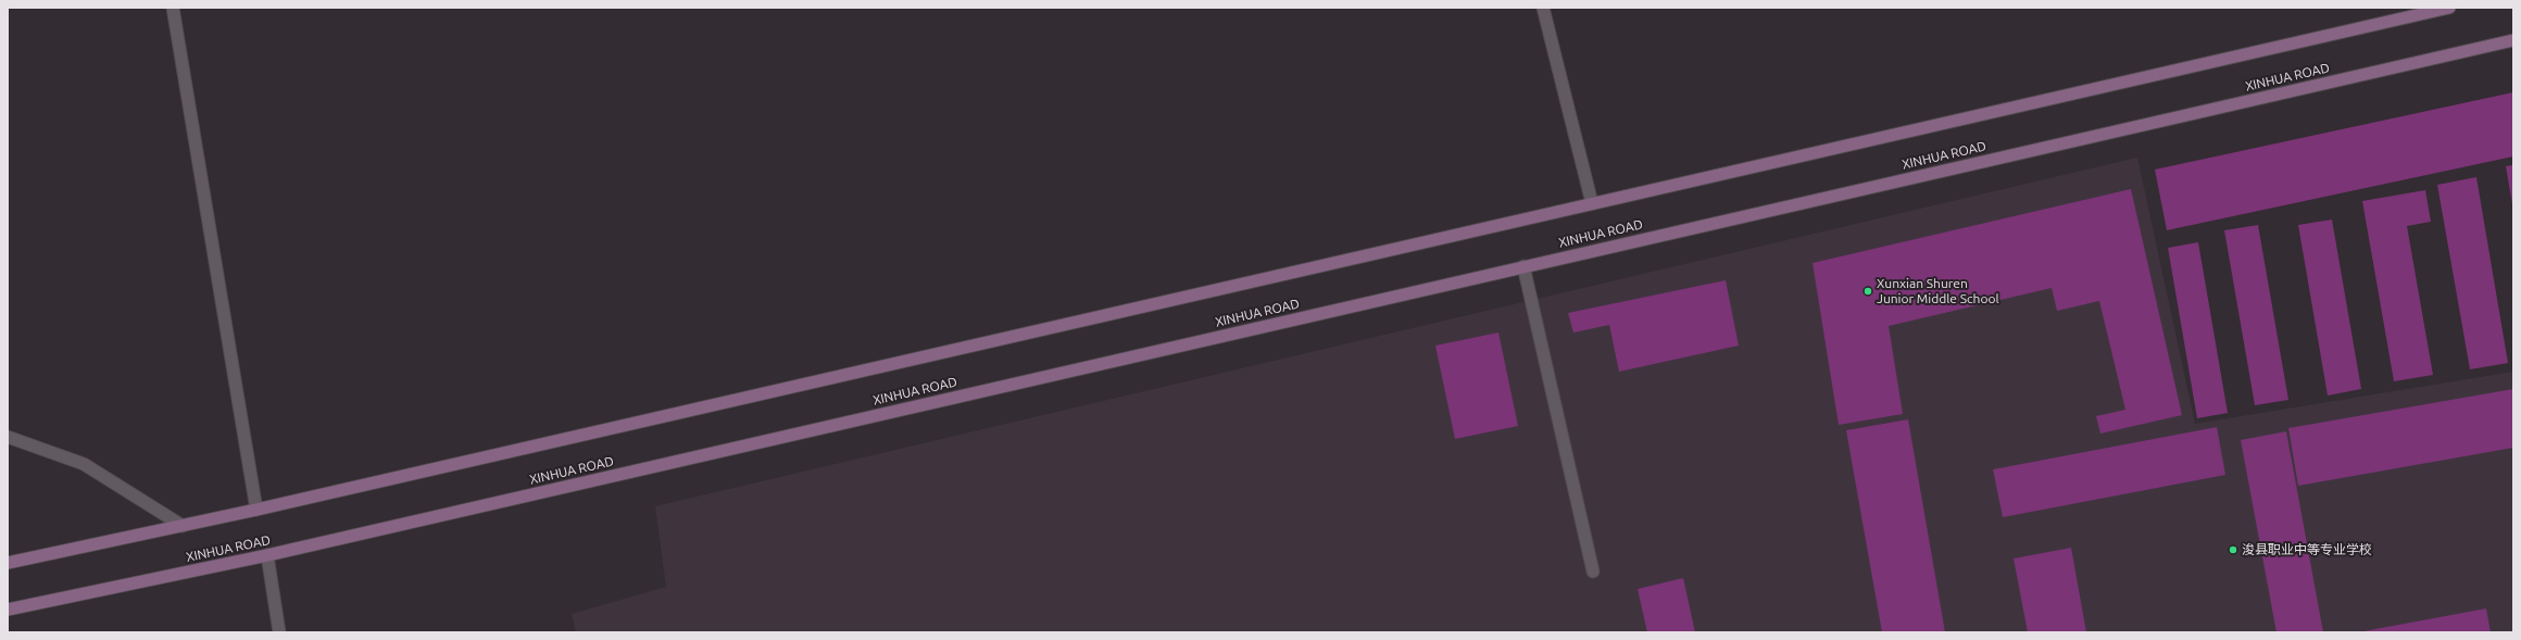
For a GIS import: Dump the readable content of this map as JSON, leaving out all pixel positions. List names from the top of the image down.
{
  "streets": {
    "main road": ["XINHUA ROAD"]
  },
  "places": ["Xunxian Shuren Junior Middle School", "浚县职业中等专业学校"]
}
